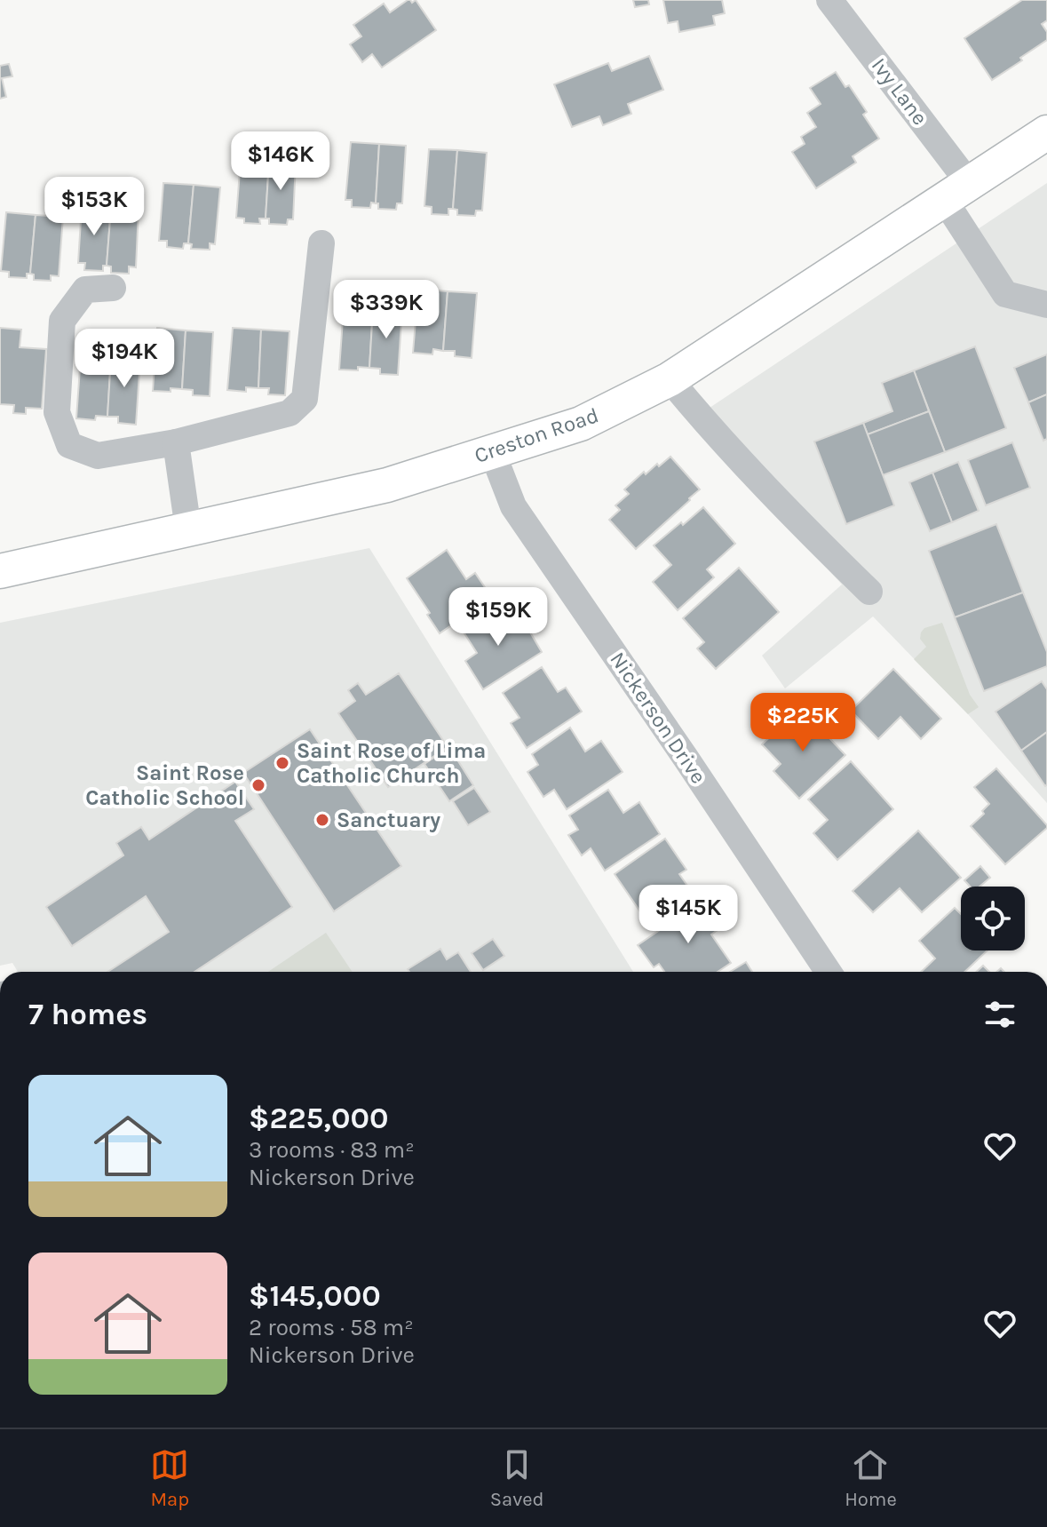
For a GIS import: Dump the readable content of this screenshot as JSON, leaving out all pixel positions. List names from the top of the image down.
{
  "streets": {
    "main road": ["Creston Road"],
    "street": ["Ivy Lane", "Nickerson Drive"]
  },
  "crossings": [
    ["Ivy Lane", "Creston Road"],
    ["Creston Road", "Nickerson Drive"]
  ],
  "places": ["Saint Rose of Lima Catholic Church", "Saint Rose Catholic School", "Sanctuary"],
  "page": {
    "price": [
      "$146K",
      "$153K",
      "$339K",
      "$194K",
      "$159K",
      "$225K",
      "$145K"
    ],
    "heading": "7 homes",
    "list": [
      {
        "name": "$225,000",
        "note": "3 rooms · 83 m² · Nickerson Drive"
      },
      {
        "name": "$145,000",
        "note": "2 rooms · 58 m² · Nickerson Drive"
      }
    ],
    "tabs": ["Map", "Saved", "Home"]
  }
}
